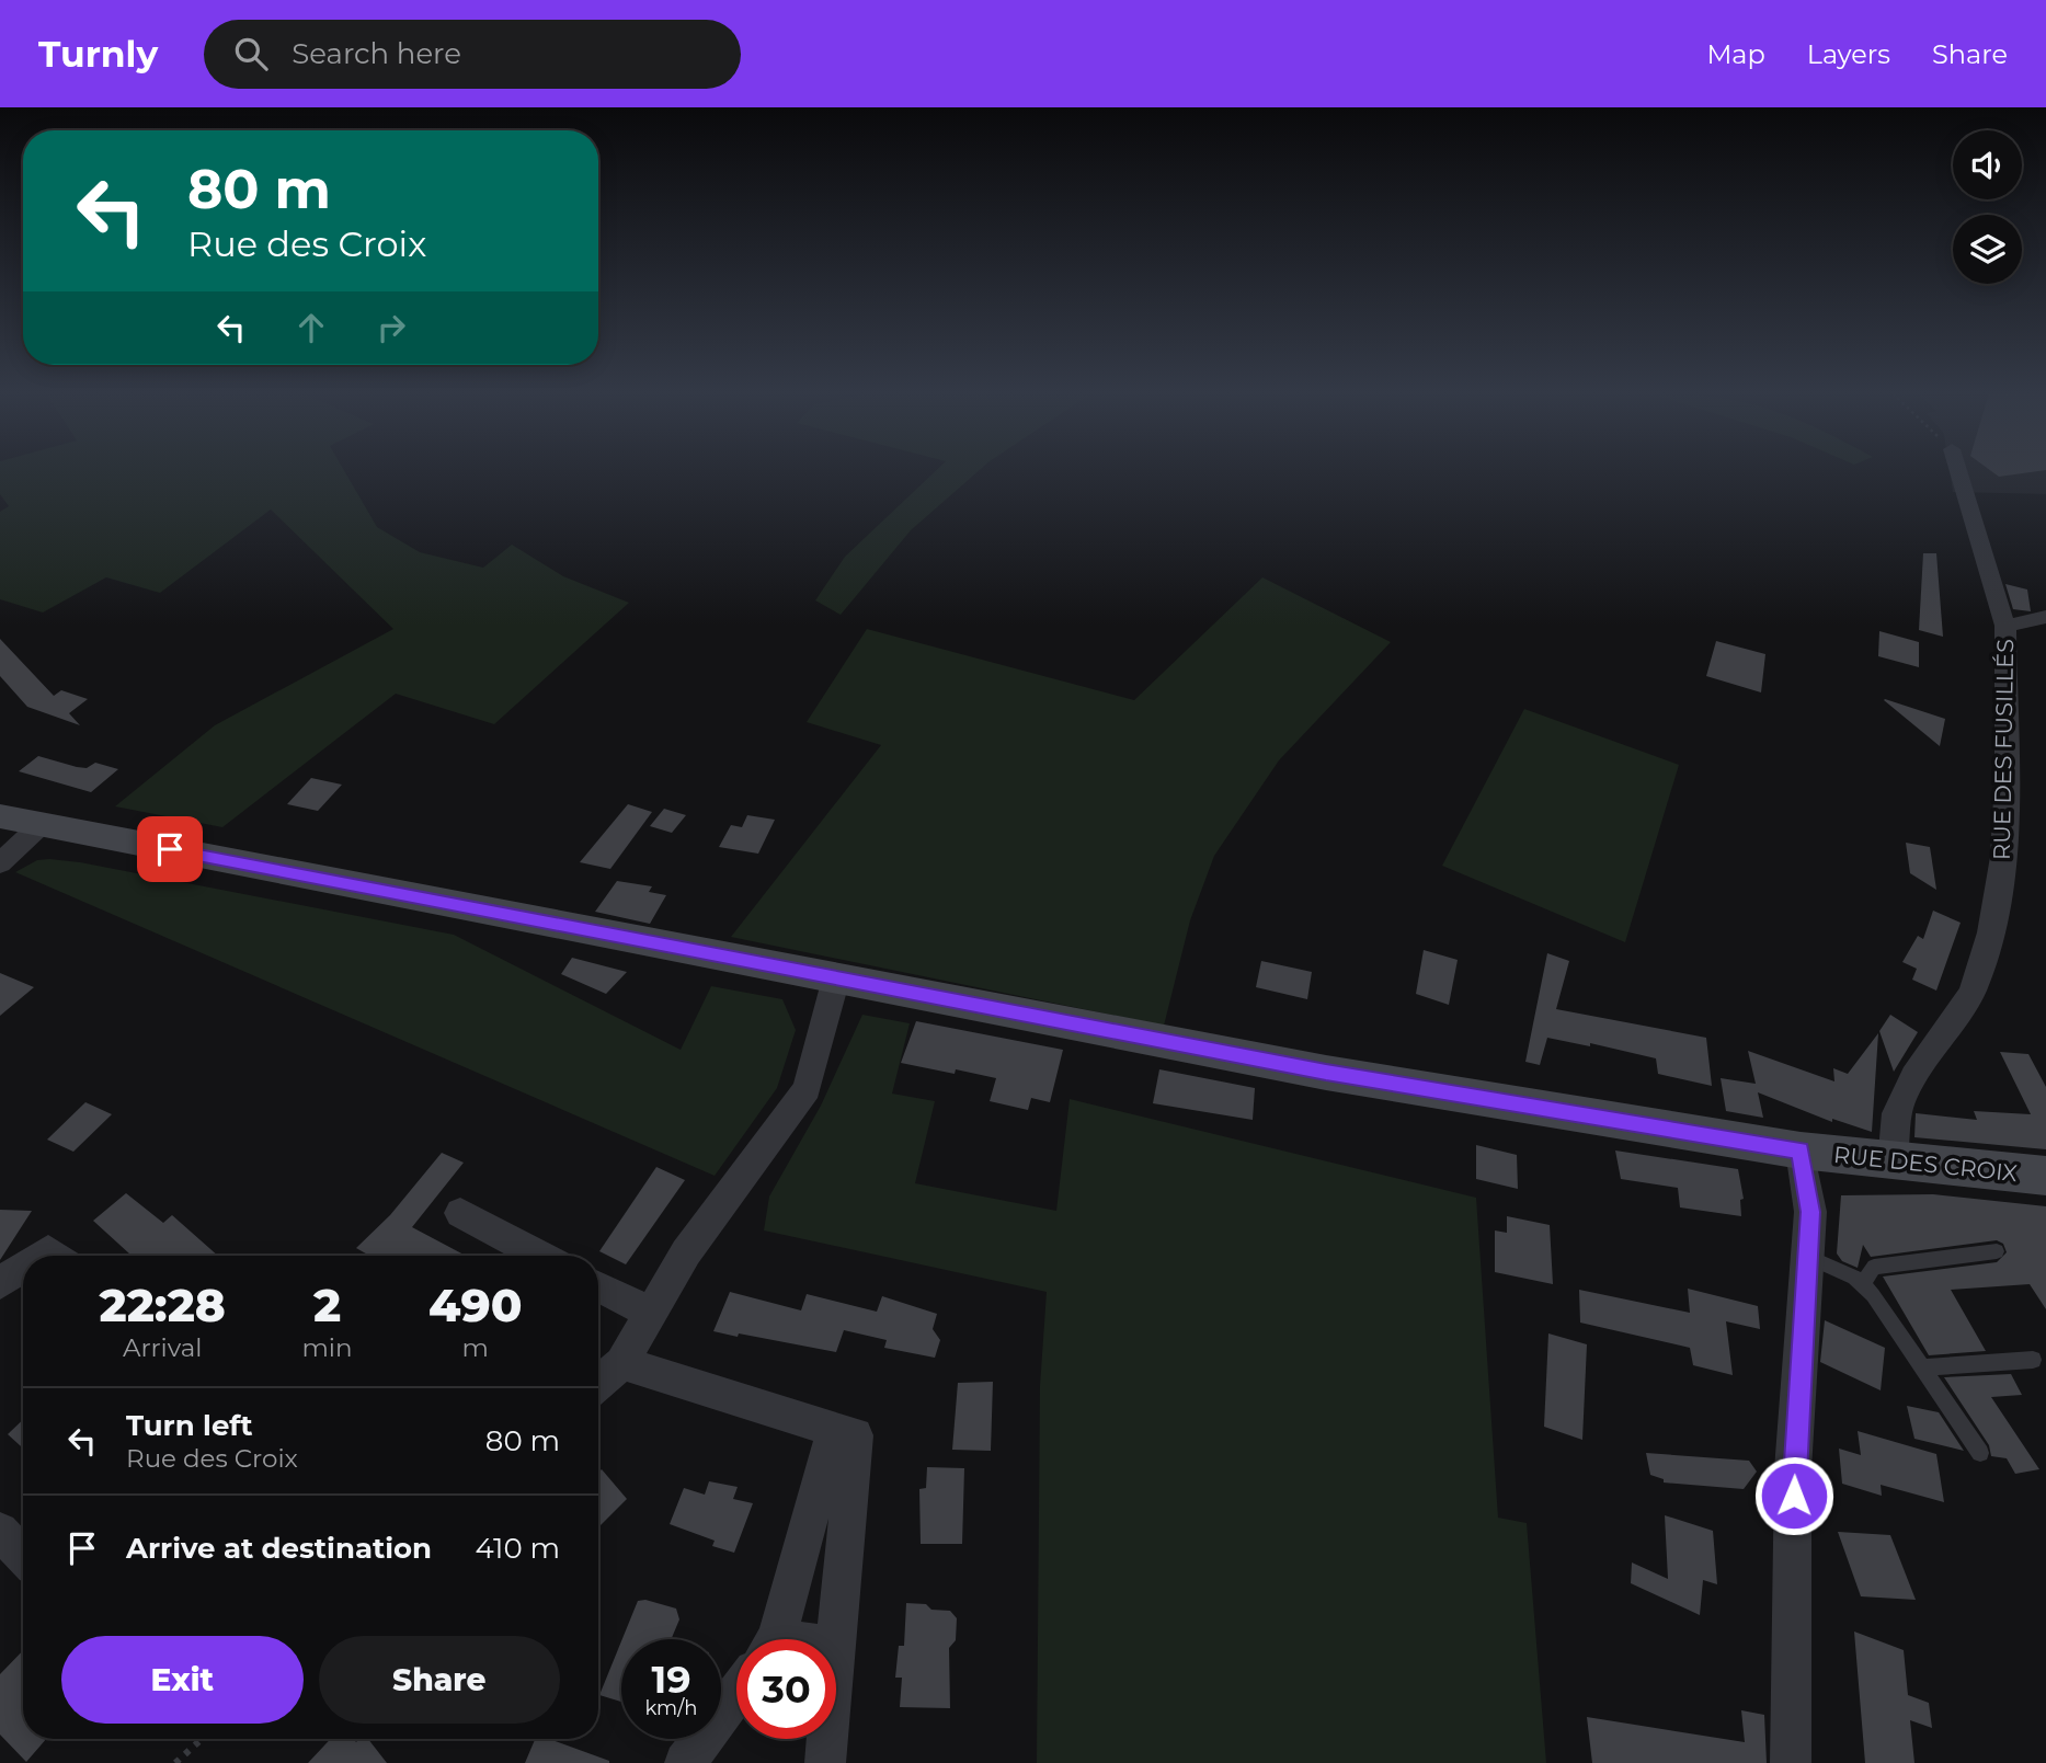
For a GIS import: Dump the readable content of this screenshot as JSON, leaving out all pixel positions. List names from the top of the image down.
{
  "streets": {
    "main road": ["RUE DES CROIX"],
    "street": ["RUE DES FUSILLÉS"]
  },
  "crossings": [
    ["RUE DES FUSILLÉS", "RUE DES CROIX"]
  ],
  "page": {
    "header": "Turnly",
    "search": "Search here",
    "nav": ["Map", "Layers", "Share"],
    "turn": ["80 m", "Rue des Croix"],
    "eta": [
      "22:28",
      "Arrival",
      "2",
      "min",
      "490",
      "m"
    ],
    "list": [
      {
        "name": "Turn left",
        "note": "Rue des Croix",
        "value": "80 m"
      },
      {
        "name": "Arrive at destination",
        "value": "410 m"
      }
    ],
    "buttons": ["Exit", "Share"],
    "speed": "19 km/h",
    "limit": "30"
  }
}
